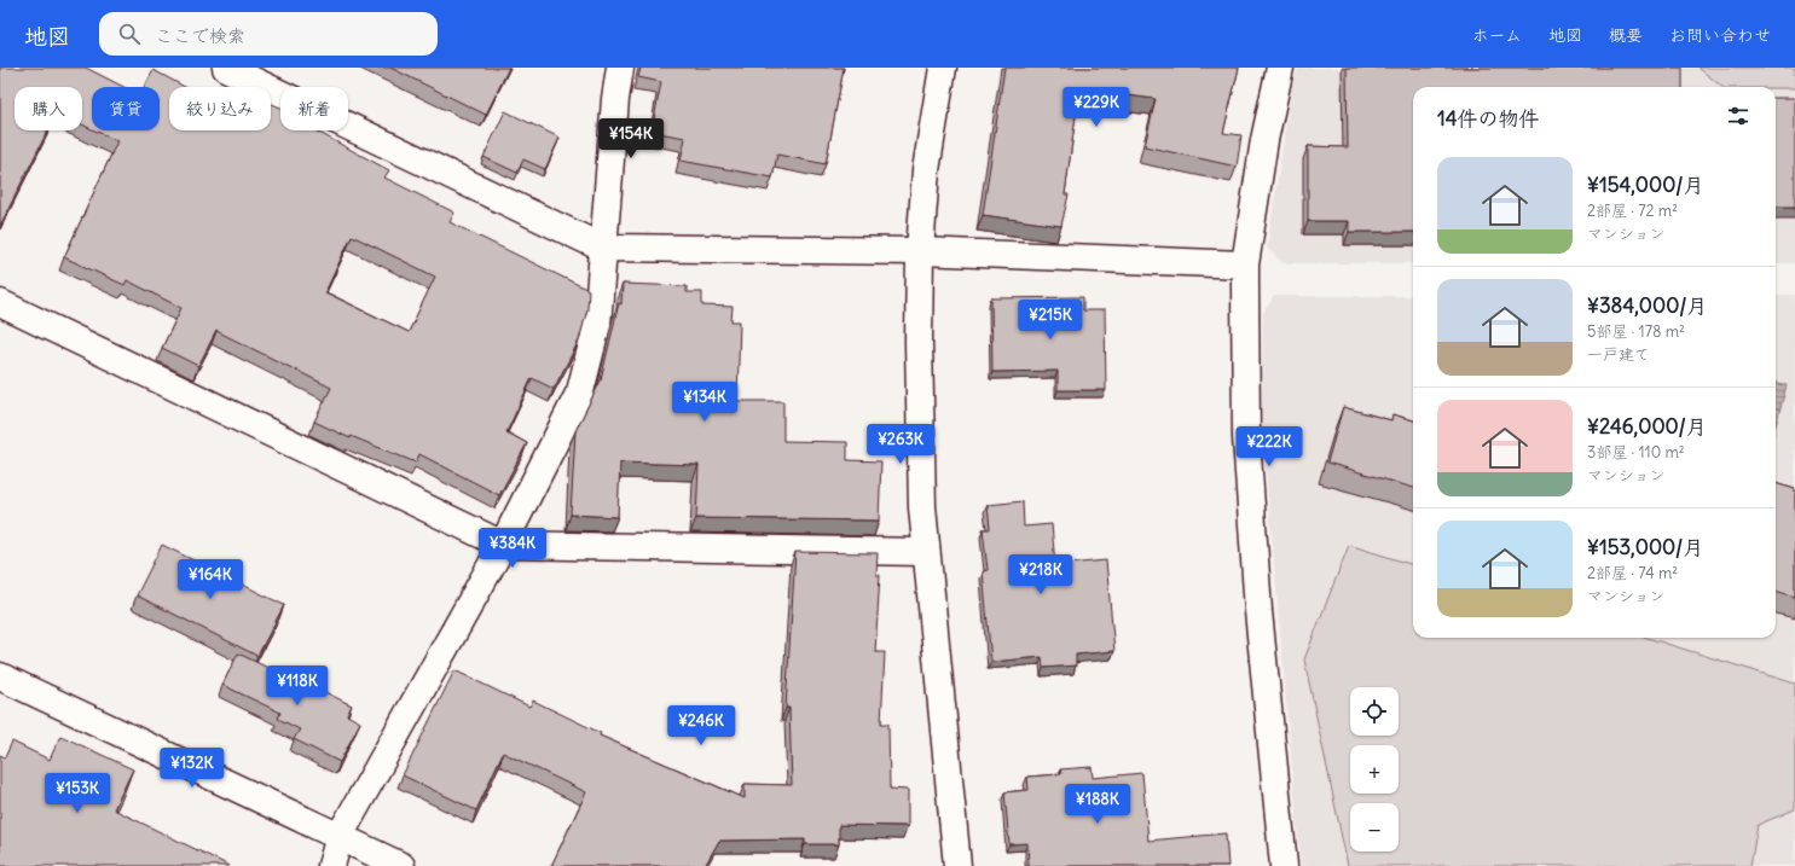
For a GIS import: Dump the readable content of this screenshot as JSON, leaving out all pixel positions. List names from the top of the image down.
{
  "page": {
    "header": "地図",
    "search": "ここで検索",
    "nav": [
      "ホーム",
      "地図",
      "概要",
      "お問い合わせ"
    ],
    "price": [
      "¥229K",
      "¥154K",
      "¥215K",
      "¥134K",
      "¥263K",
      "¥222K",
      "¥384K",
      "¥218K",
      "¥164K",
      "¥118K",
      "¥246K",
      "¥132K",
      "¥153K",
      "¥188K"
    ],
    "chip": [
      "購入",
      "賃貸",
      "絞り込み",
      "新着"
    ],
    "heading": "14件の物件",
    "list": [
      {
        "name": "¥154,000/月",
        "note": "2部屋 · 72 m² · マンション"
      },
      {
        "name": "¥384,000/月",
        "note": "5部屋 · 178 m² · 一戸建て"
      },
      {
        "name": "¥246,000/月",
        "note": "3部屋 · 110 m² · マンション"
      },
      {
        "name": "¥153,000/月",
        "note": "2部屋 · 74 m² · マンション"
      }
    ],
    "map_buttons": ["+", "−"]
  }
}
